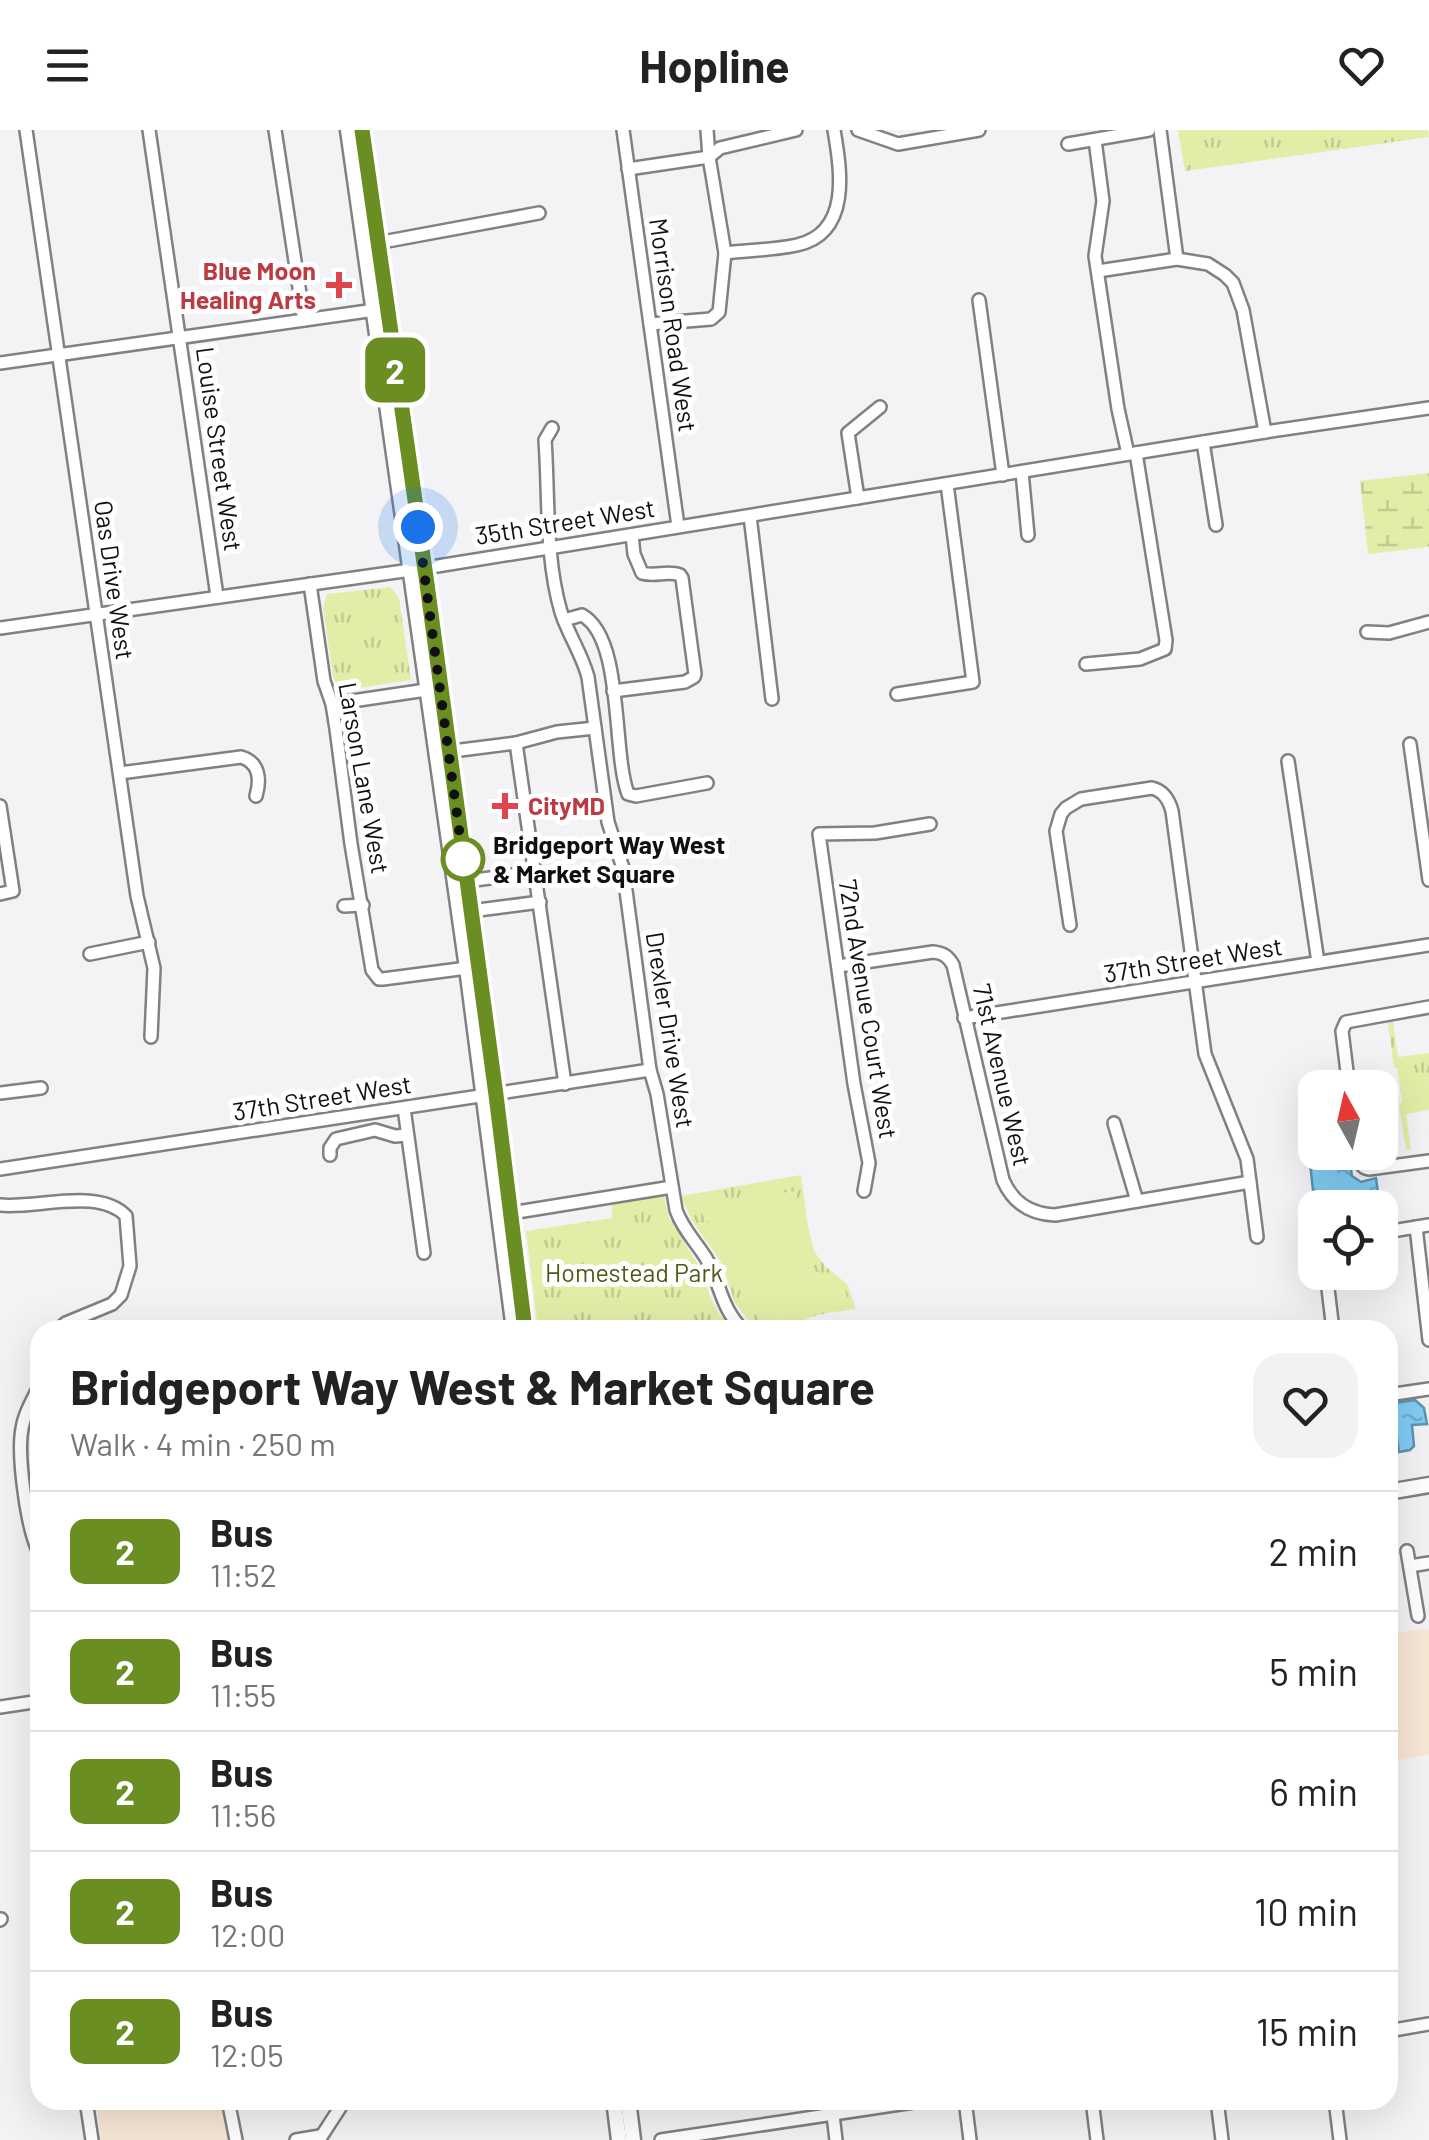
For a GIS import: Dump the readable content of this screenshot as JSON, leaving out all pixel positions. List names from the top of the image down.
{
  "streets": {
    "street": [
      "Morrison Road West",
      "Louise Street West",
      "35th Street West",
      "Oas Drive West",
      "Larson Lane West",
      "37th Street West",
      "72nd Avenue Court West",
      "Drexler Drive West",
      "71st Avenue West"
    ]
  },
  "crossings": [
    ["Morrison Road West", "35th Street West"],
    ["Louise Street West", "35th Street West"],
    ["35th Street West", "Oas Drive West"],
    ["35th Street West", "Larson Lane West"],
    ["35th Street West", "Drexler Drive West"],
    ["37th Street West", "Drexler Drive West"],
    ["37th Street West", "71st Avenue West"],
    ["72nd Avenue Court West", "71st Avenue West"]
  ],
  "parks": ["Homestead Park"],
  "places": {
    "health": ["Blue Moon Healing Arts", "CityMD"],
    "other": ["Bridgeport Way West & Market Square"]
  },
  "lines": ["bus line 2"],
  "north": "top",
  "page": {
    "header": "Hopline",
    "on_map": "2",
    "heading": ["Bridgeport Way West & Market Square", "Walk · 4 min · 250 m"],
    "list": [
      {
        "mark": "2",
        "name": "Bus",
        "note": "11:52",
        "value": "2 min"
      },
      {
        "mark": "2",
        "name": "Bus",
        "note": "11:55",
        "value": "5 min"
      },
      {
        "mark": "2",
        "name": "Bus",
        "note": "11:56",
        "value": "6 min"
      },
      {
        "mark": "2",
        "name": "Bus",
        "note": "12:00",
        "value": "10 min"
      },
      {
        "mark": "2",
        "name": "Bus",
        "note": "12:05",
        "value": "15 min"
      }
    ]
  }
}
